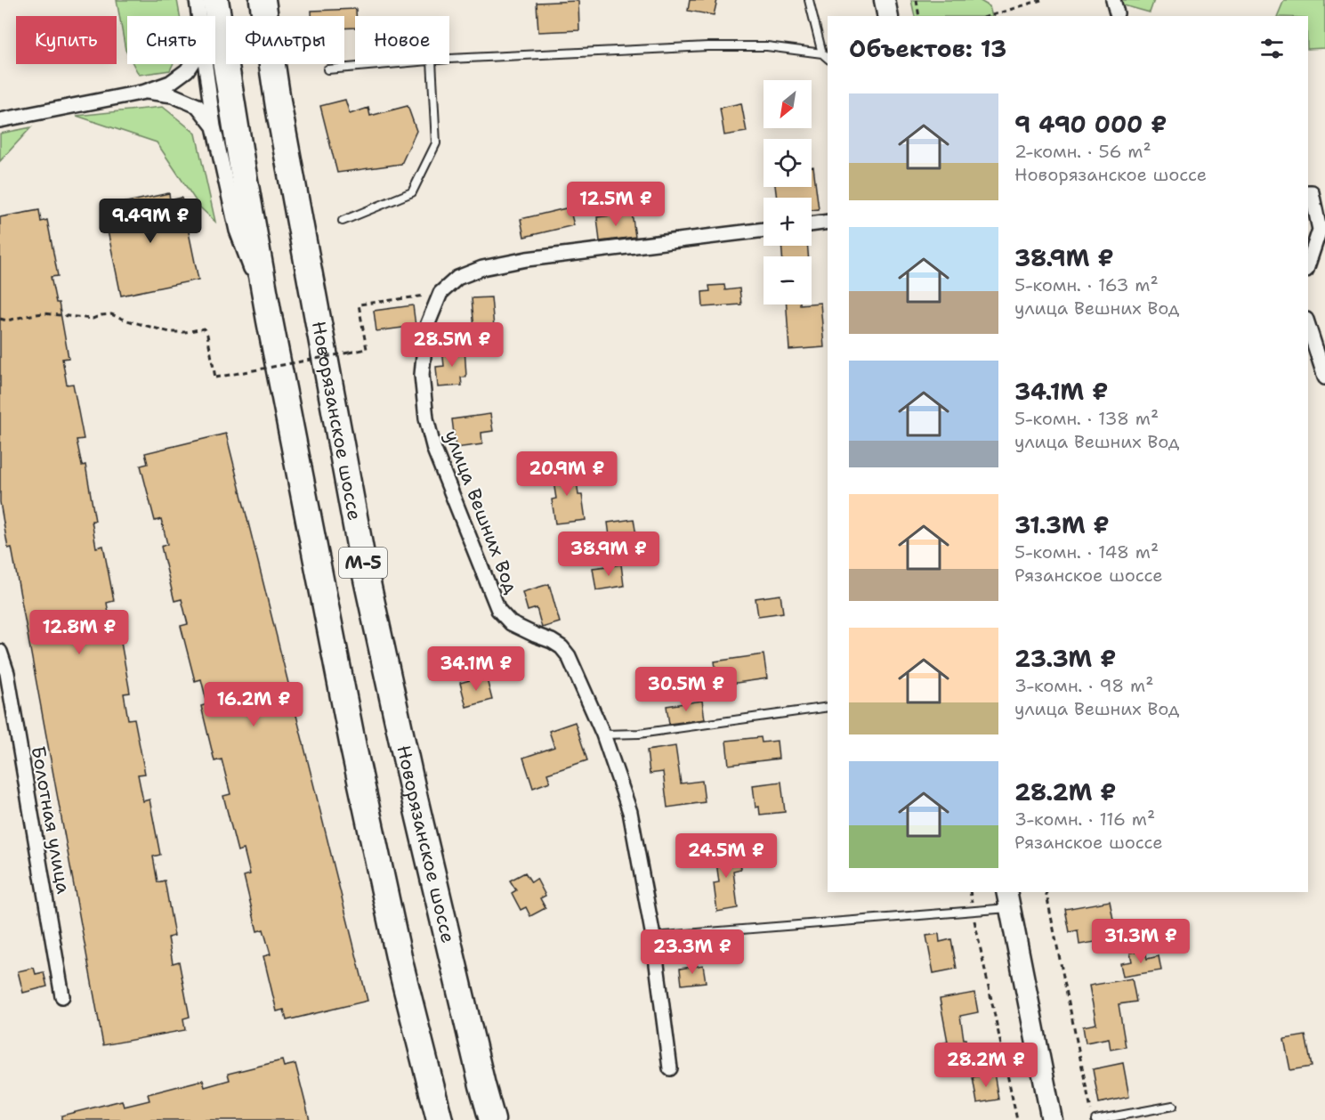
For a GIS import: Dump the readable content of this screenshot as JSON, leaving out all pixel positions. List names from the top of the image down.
{
  "streets": {
    "highway": ["Новорязанское шоссе", "М-5"],
    "street": ["улица Вешних Вод", "Болотная улица"]
  },
  "north": "bottom left",
  "page": {
    "chip": [
      "Купить",
      "Снять",
      "Фильтры",
      "Новое"
    ],
    "heading": "Объектов: 13",
    "map_buttons": ["+", "−"],
    "list": [
      {
        "name": "9 490 000 ₽",
        "note": "2-комн. · 56 m² · Новорязанское шоссе"
      },
      {
        "name": "38.9M ₽",
        "note": "5-комн. · 163 m² · улица Вешних Вод"
      },
      {
        "name": "34.1M ₽",
        "note": "5-комн. · 138 m² · улица Вешних Вод"
      },
      {
        "name": "31.3M ₽",
        "note": "5-комн. · 148 m² · Рязанское шоссе"
      },
      {
        "name": "23.3M ₽",
        "note": "3-комн. · 98 m² · улица Вешних Вод"
      },
      {
        "name": "28.2M ₽",
        "note": "3-комн. · 116 m² · Рязанское шоссе"
      }
    ],
    "price": [
      "12.5M ₽",
      "9.49M ₽",
      "28.5M ₽",
      "20.9M ₽",
      "38.9M ₽",
      "12.8M ₽",
      "34.1M ₽",
      "30.5M ₽",
      "16.2M ₽",
      "24.5M ₽",
      "31.3M ₽",
      "23.3M ₽",
      "28.2M ₽"
    ]
  }
}
